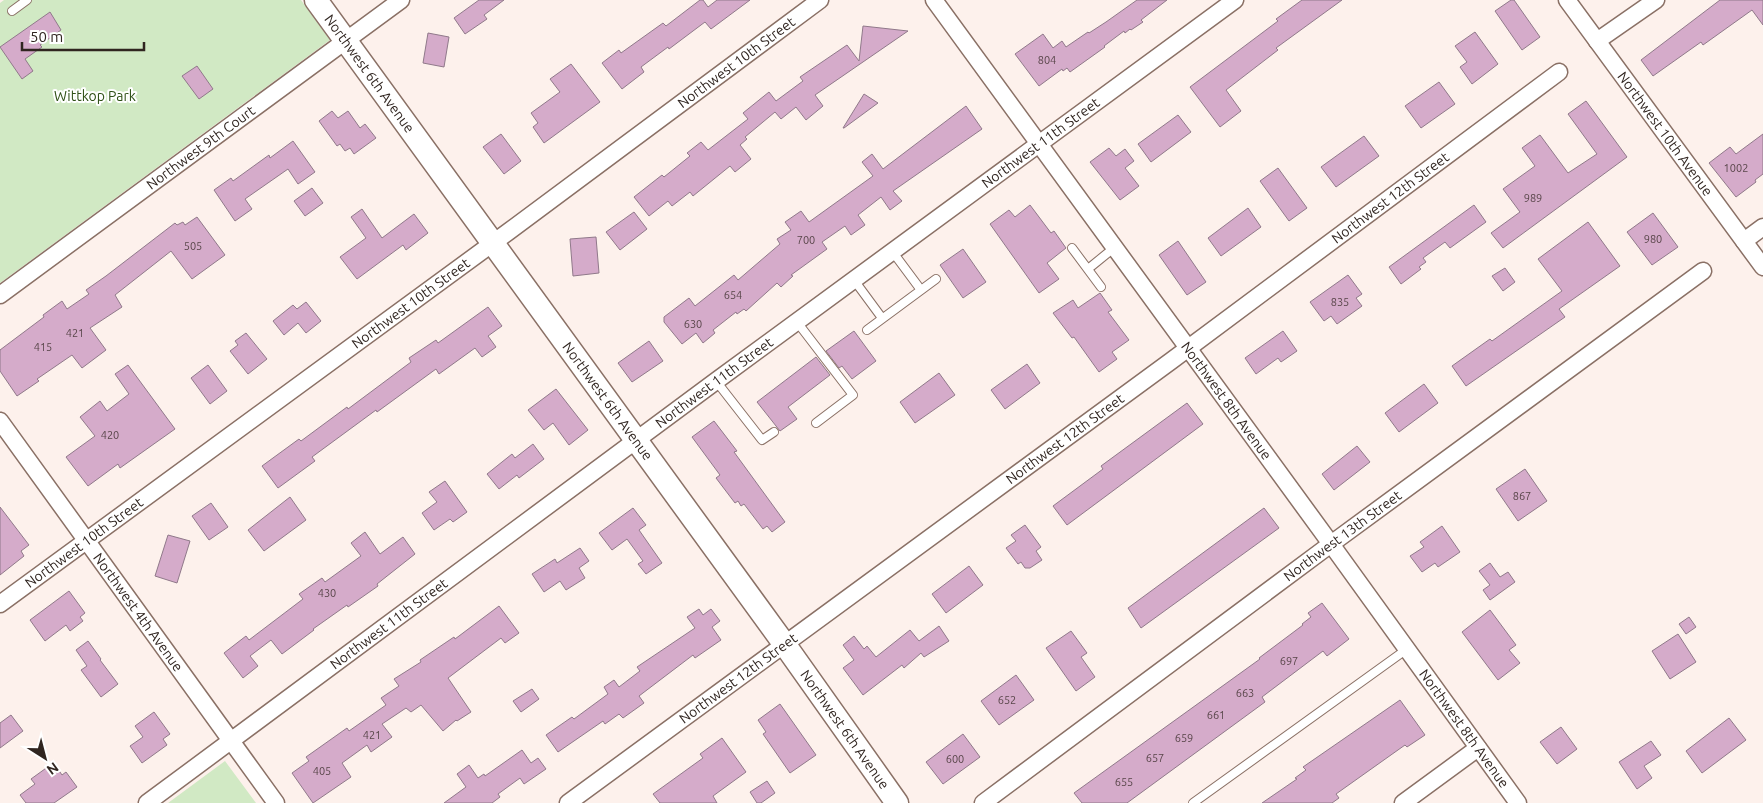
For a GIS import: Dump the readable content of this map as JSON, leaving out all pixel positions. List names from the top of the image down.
{
  "streets": {
    "street": [
      "Northwest 10th Street",
      "Northwest 6th Avenue",
      "Northwest 10th Avenue",
      "Northwest 11th Street",
      "Northwest 9th Court",
      "Northwest 12th Street",
      "Northwest 8th Avenue",
      "Northwest 13th Street",
      "Northwest 4th Avenue"
    ]
  },
  "crossings": [
    ["Northwest 10th Street", "Northwest 6th Avenue"],
    ["Northwest 10th Street", "Northwest 4th Avenue"],
    ["Northwest 6th Avenue", "Northwest 11th Street"],
    ["Northwest 6th Avenue", "Northwest 9th Court"],
    ["Northwest 6th Avenue", "Northwest 12th Street"],
    ["Northwest 11th Street", "Northwest 8th Avenue"],
    ["Northwest 11th Street", "Northwest 4th Avenue"],
    ["Northwest 12th Street", "Northwest 8th Avenue"],
    ["Northwest 8th Avenue", "Northwest 13th Street"]
  ],
  "parks": ["Wittkop Park"],
  "house_numbers": [
    "804",
    "1002",
    "989",
    "980",
    "700",
    "505",
    "654",
    "835",
    "630",
    "421",
    "415",
    "420",
    "867",
    "430",
    "697",
    "663",
    "652",
    "661",
    "421",
    "659",
    "657",
    "600",
    "405",
    "655"
  ],
  "scale_bar": "50 m",
  "north": "bottom right"
}
